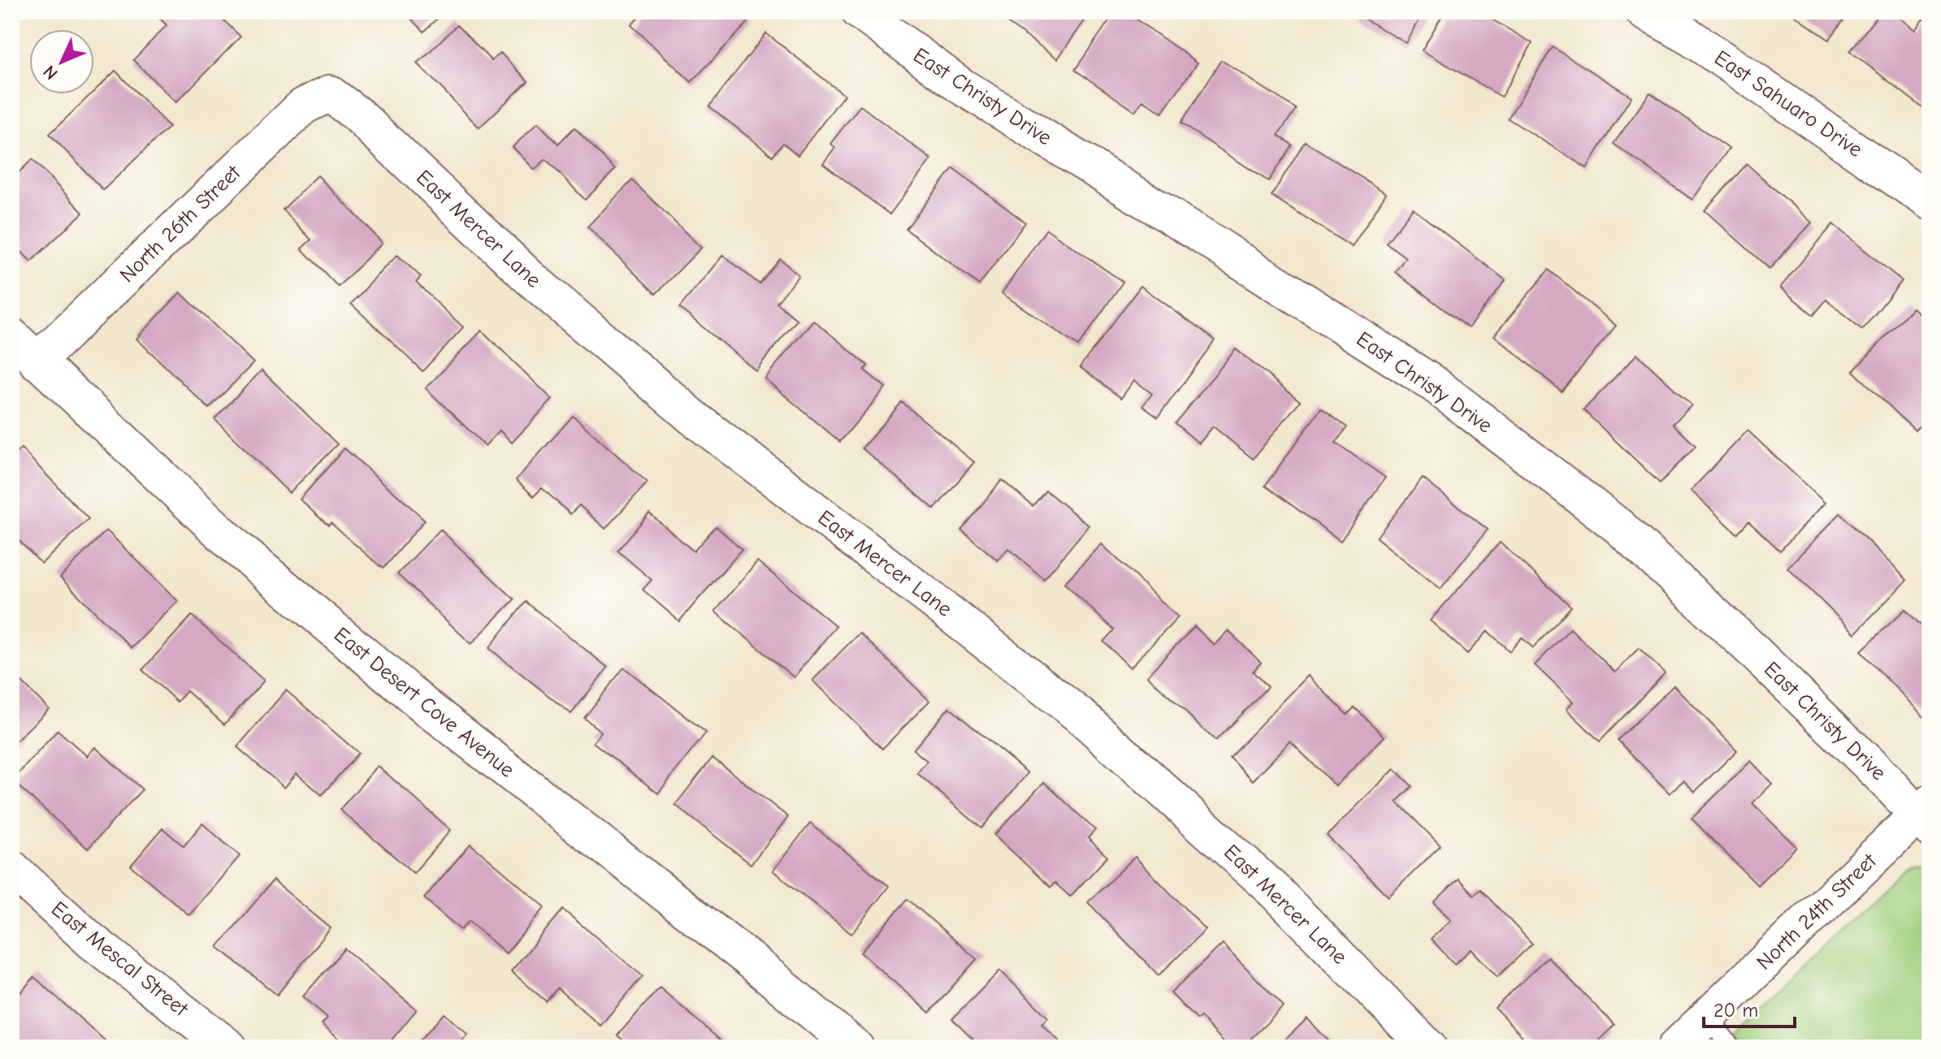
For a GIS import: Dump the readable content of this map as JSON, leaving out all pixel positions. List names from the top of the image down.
{
  "streets": {
    "street": [
      "East Christy Drive",
      "East Sahuaro Drive",
      "North 26th Street",
      "East Mercer Lane",
      "East Desert Cove Avenue",
      "North 24th Street",
      "East Mescal Street"
    ]
  },
  "crossings": [
    ["East Christy Drive", "North 24th Street"],
    ["North 26th Street", "East Mercer Lane"],
    ["North 26th Street", "East Desert Cove Avenue"]
  ],
  "scale_bar": "20 m",
  "north": "bottom left"
}
